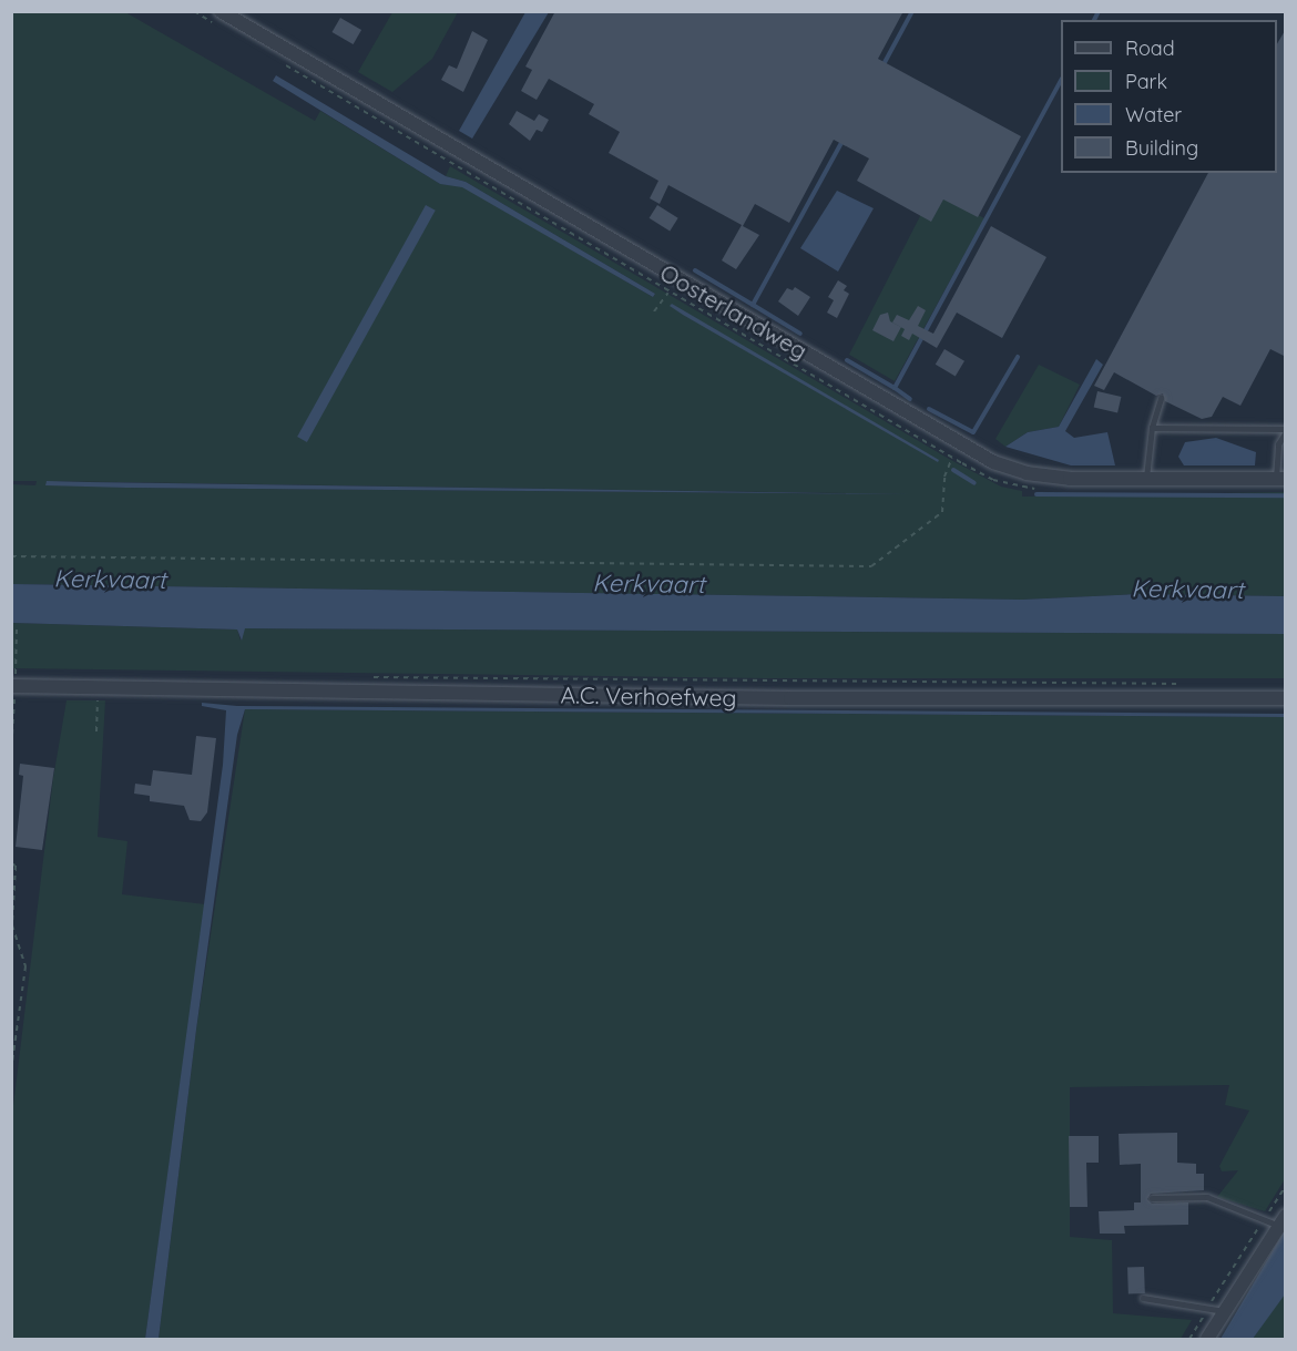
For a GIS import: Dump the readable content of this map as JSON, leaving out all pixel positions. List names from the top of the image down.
{
  "streets": {
    "street": ["Oosterlandweg", "A.C. Verhoefweg"]
  },
  "water": ["Kerkvaart"],
  "legend": [
    "Road",
    "Park",
    "Water",
    "Building"
  ]
}
